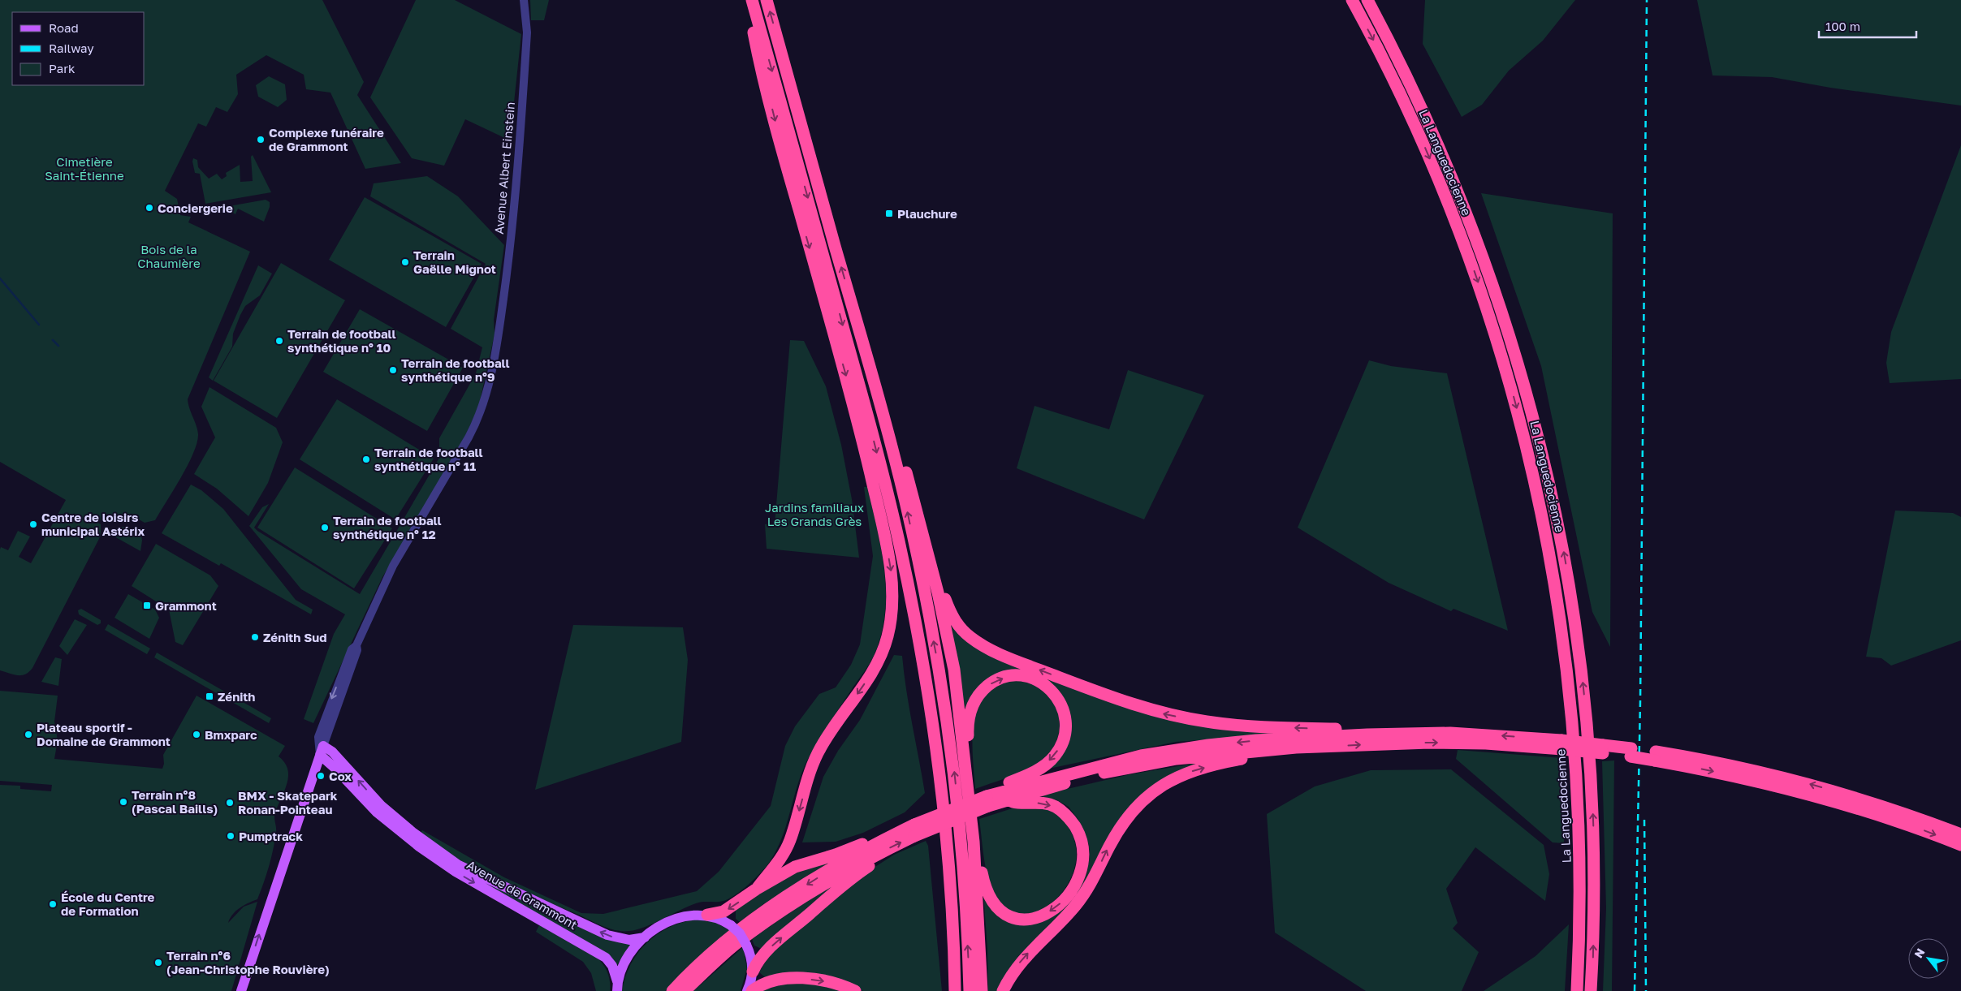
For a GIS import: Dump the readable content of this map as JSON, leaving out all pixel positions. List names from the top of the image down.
{
  "streets": {
    "highway": ["La Languedocienne"],
    "main road": ["Avenue Albert Einstein", "Avenue de Grammont"]
  },
  "crossings": [
    ["Avenue Albert Einstein", "Avenue de Grammont"]
  ],
  "parks": ["Cimetière Saint-Étienne", "Bois de la Chaumière", "Jardins familiaux Les Grands Grès"],
  "places": {
    "other": [
      "Complexe funéraire de Grammont",
      "Conciergerie",
      "Terrain Gaëlle Mignot",
      "Terrain de football synthétique n° 10",
      "Terrain de football synthétique n°9",
      "Terrain de football synthétique n° 11",
      "Centre de loisirs municipal Astérix",
      "Terrain de football synthétique n° 12",
      "Zénith Sud",
      "Plateau sportif - Domaine de Grammont",
      "Bmxparc",
      "Cox",
      "Terrain n°8 (Pascal Baills)",
      "BMX - Skatepark Ronan-Pointeau",
      "Pumptrack",
      "École du Centre de Formation",
      "Terrain n°6 (Jean-Christophe Rouvière)"
    ],
    "transit": ["Plauchure", "Grammont", "Zénith"]
  },
  "legend": ["Road", "Railway", "Park"],
  "scale_bar": "100 m",
  "north": "top left"
}
